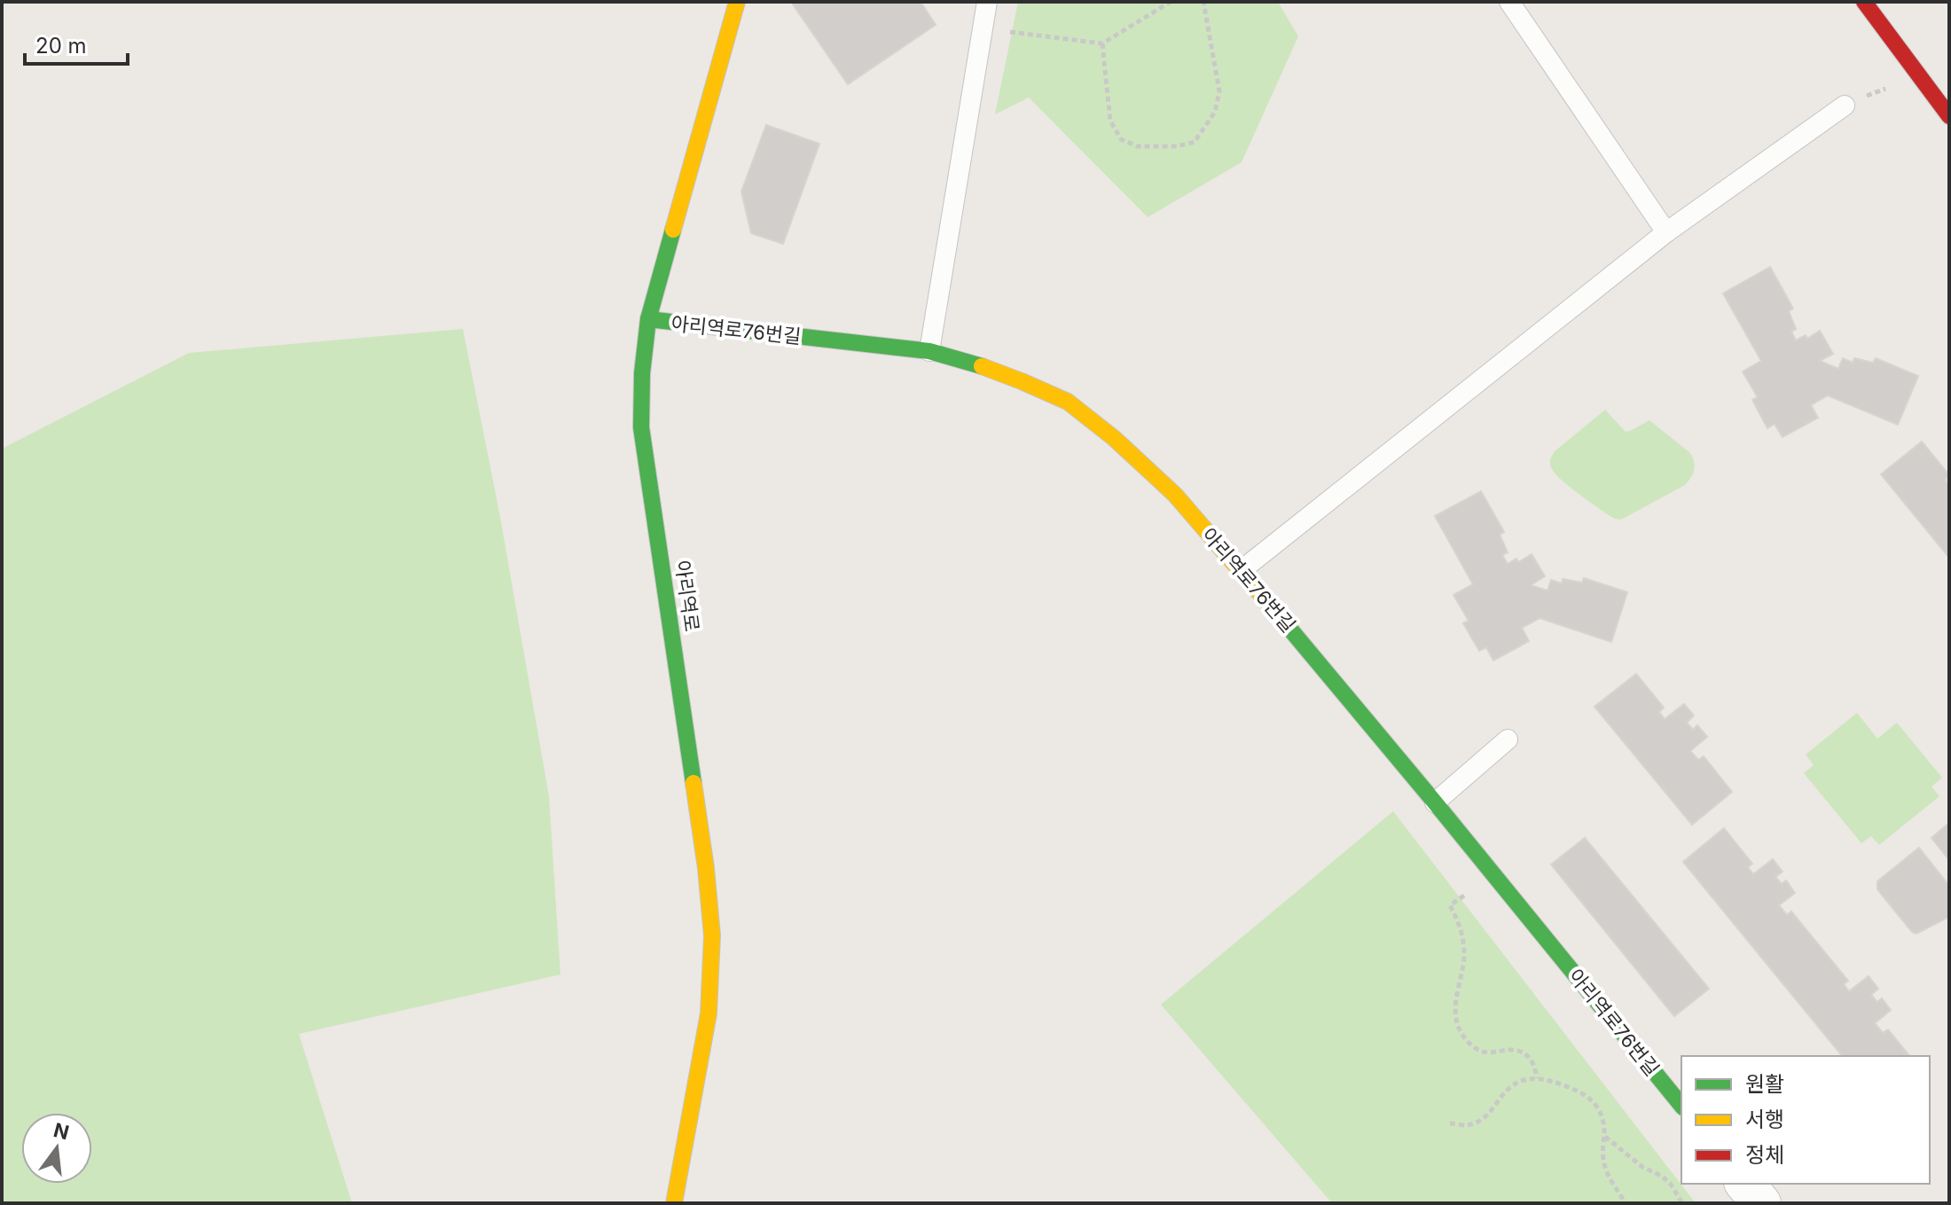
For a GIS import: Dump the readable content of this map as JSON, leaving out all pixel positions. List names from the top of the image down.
{
  "streets": {
    "street": ["아리역로76번길", "아리역로"]
  },
  "crossings": [
    ["아리역로76번길", "아리역로"]
  ],
  "legend": ["원활", "서행", "정체"],
  "scale_bar": "20 m",
  "north": "top"
}
